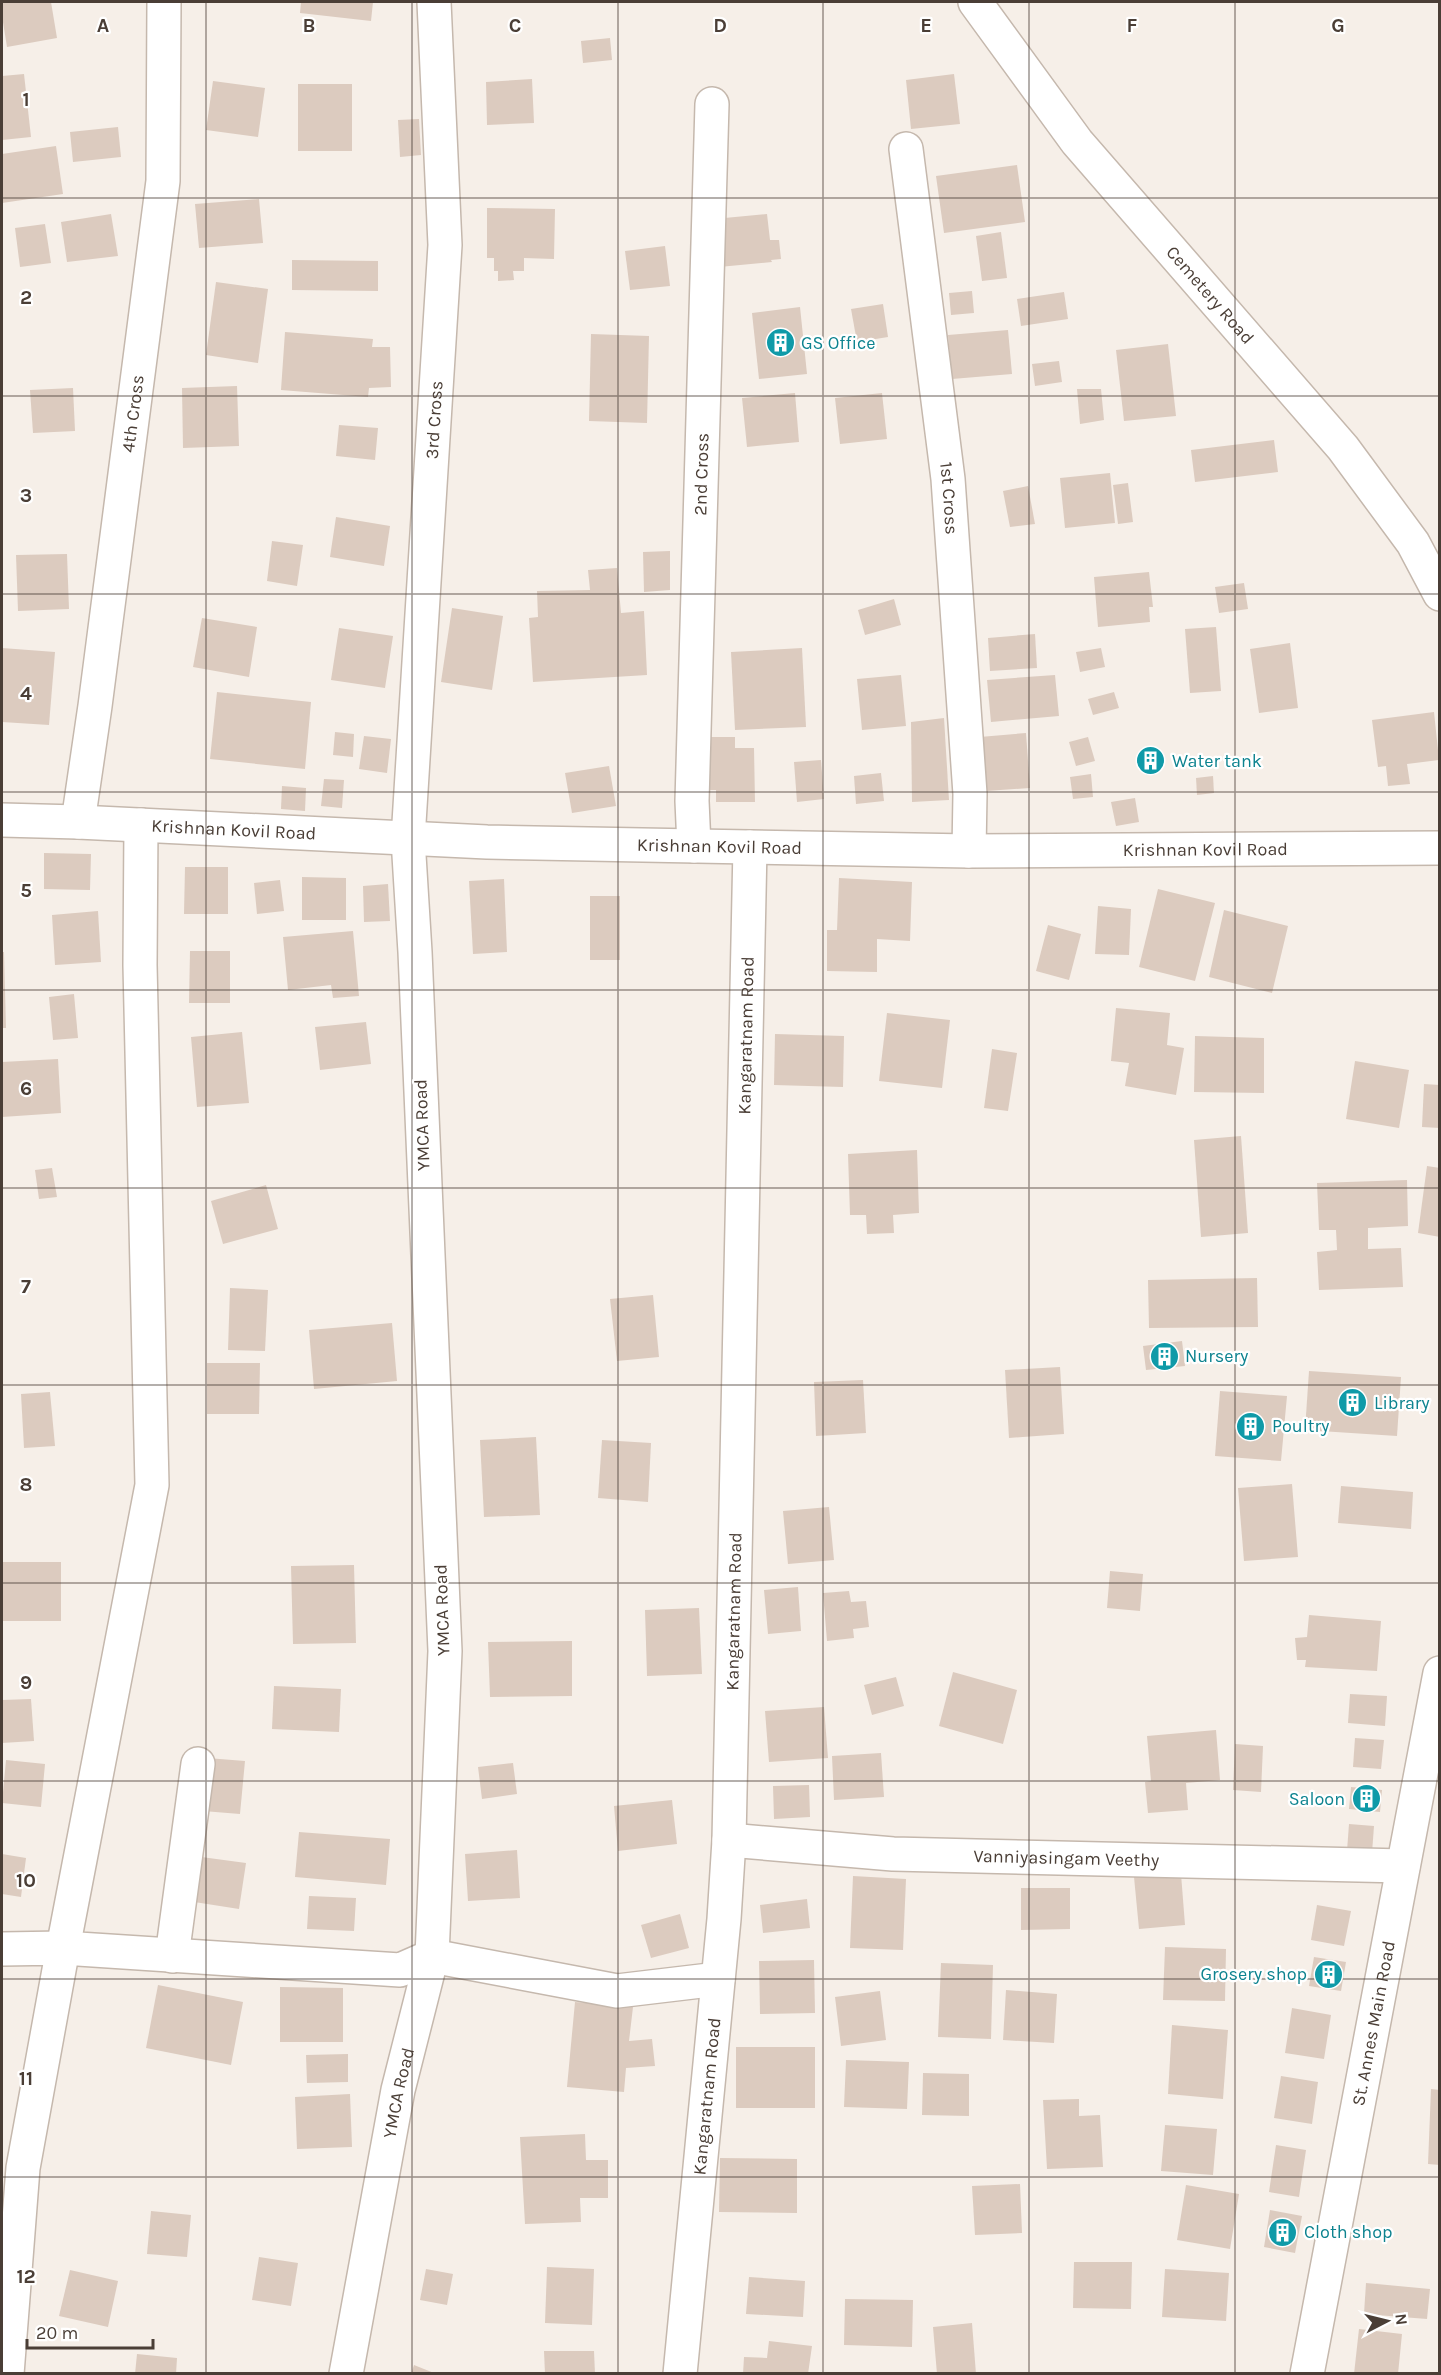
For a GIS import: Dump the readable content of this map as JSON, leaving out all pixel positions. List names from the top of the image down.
{
  "streets": {
    "street": [
      "Cemetery Road",
      "4th Cross",
      "3rd Cross",
      "2nd Cross",
      "1st Cross",
      "Krishnan Kovil Road",
      "Kangaratnam Road",
      "YMCA Road",
      "Vanniyasingam Veethy",
      "St. Annes Main Road"
    ]
  },
  "crossings": [
    ["4th Cross", "Krishnan Kovil Road"],
    ["3rd Cross", "Krishnan Kovil Road"],
    ["3rd Cross", "YMCA Road"],
    ["2nd Cross", "Krishnan Kovil Road"],
    ["1st Cross", "Krishnan Kovil Road"],
    ["Krishnan Kovil Road", "Kangaratnam Road"],
    ["Krishnan Kovil Road", "YMCA Road"],
    ["Kangaratnam Road", "Vanniyasingam Veethy"],
    ["Vanniyasingam Veethy", "St. Annes Main Road"]
  ],
  "places": {
    "building": [
      "GS Office",
      "Water tank",
      "Nursery",
      "Library",
      "Poultry",
      "Saloon",
      "Grosery shop",
      "Cloth shop"
    ]
  },
  "scale_bar": "20 m",
  "north": "right",
  "grid": {
    "columns": [
      "A",
      "B",
      "C",
      "D",
      "E",
      "F",
      "G"
    ],
    "rows": [
      "1",
      "2",
      "3",
      "4",
      "5",
      "6",
      "7",
      "8",
      "9",
      "10",
      "11",
      "12"
    ]
  }
}
